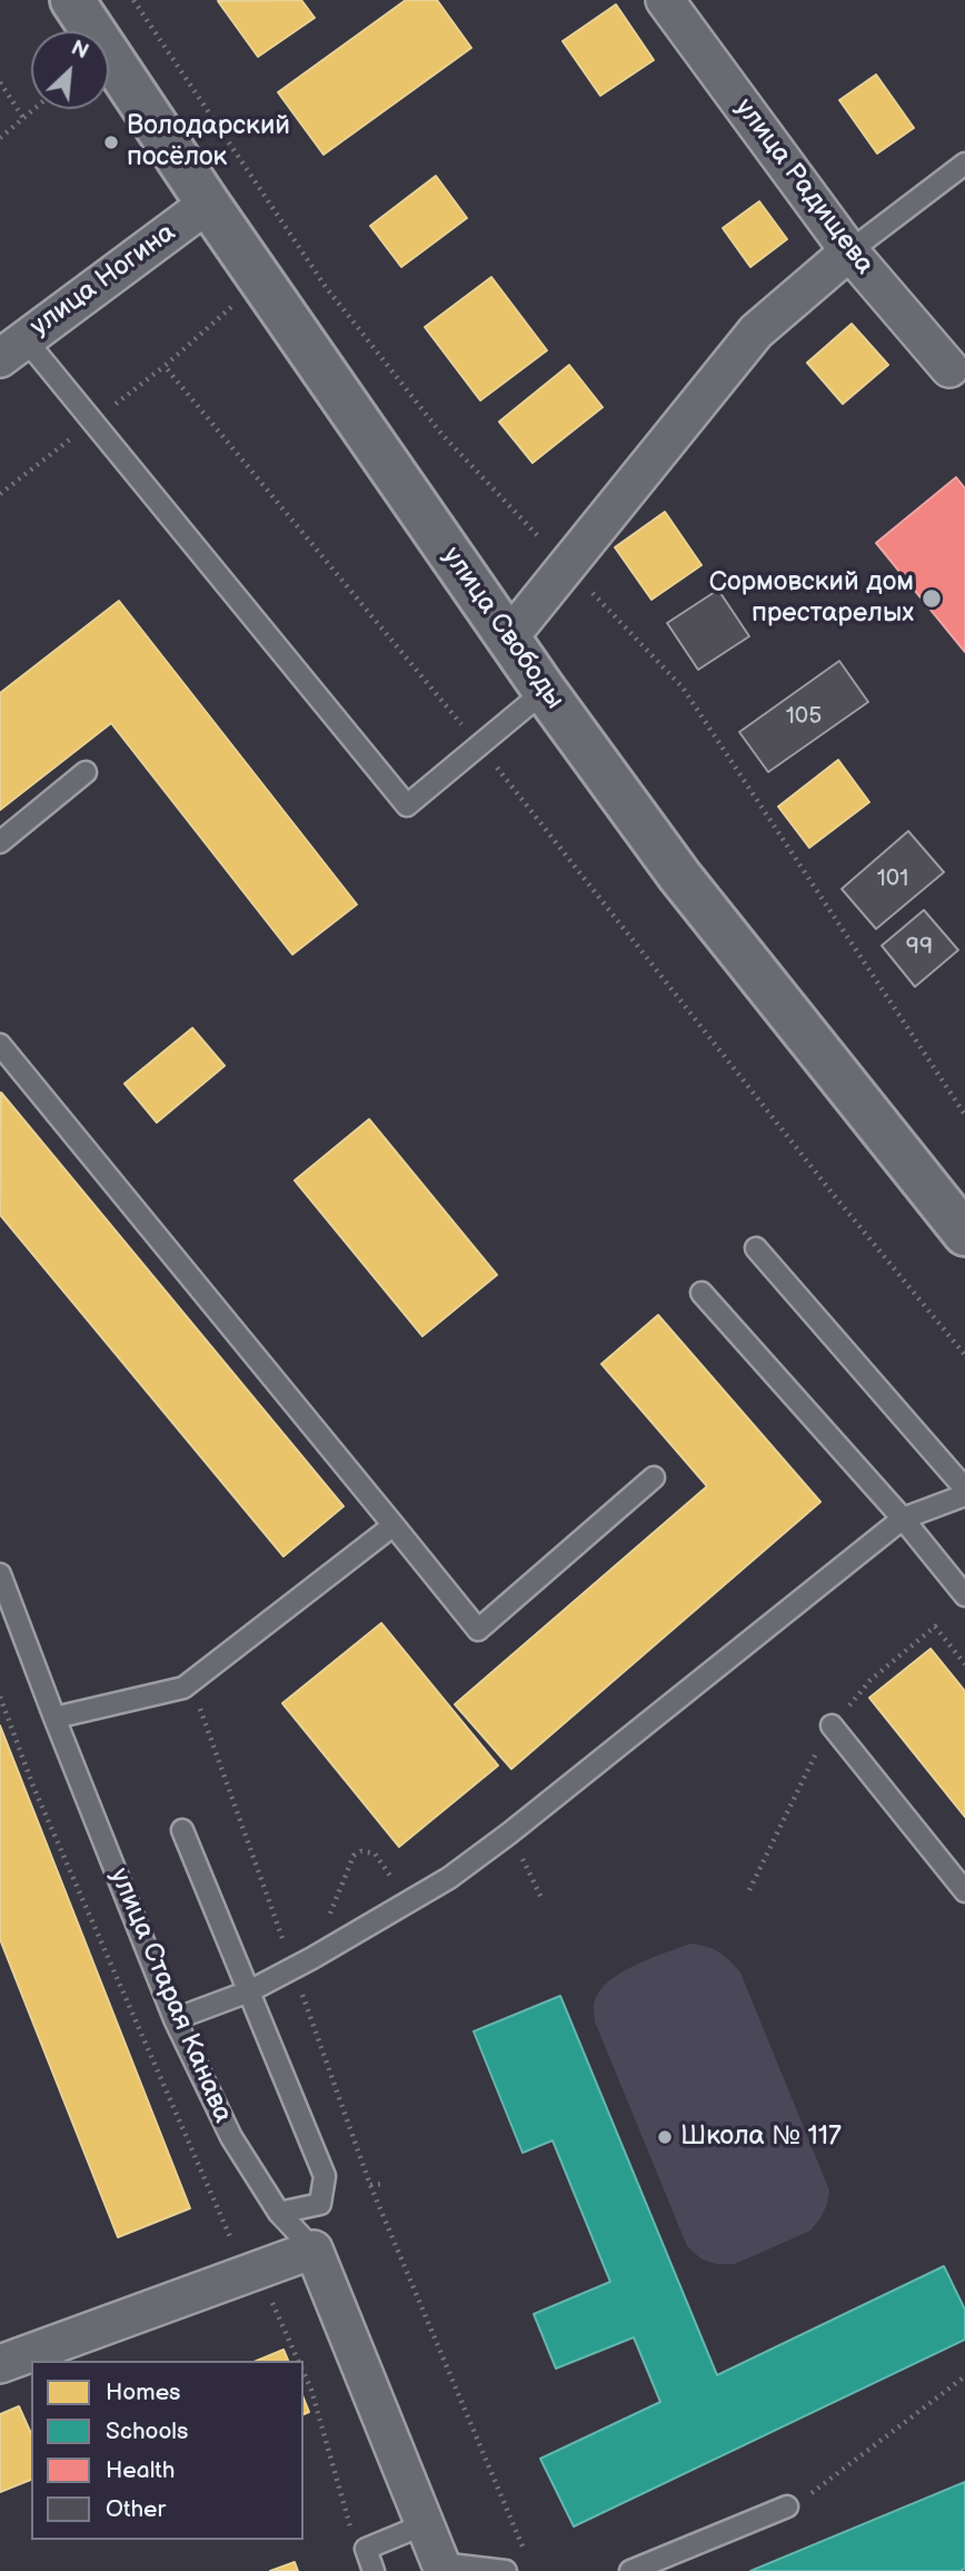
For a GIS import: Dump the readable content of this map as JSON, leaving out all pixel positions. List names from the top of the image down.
{
  "streets": {
    "main road": ["улица Свободы"],
    "street": ["улица Радищева", "улица Ногина", "улица Старая Канава"]
  },
  "crossings": [
    ["улица Ногина", "улица Свободы"]
  ],
  "places": ["Володарский посёлок", "Сормовский дом престарелых", "Школа № 117"],
  "house_numbers": ["105", "101", "99"],
  "legend": [
    "Homes",
    "Schools",
    "Health",
    "Other"
  ],
  "north": "top right"
}
